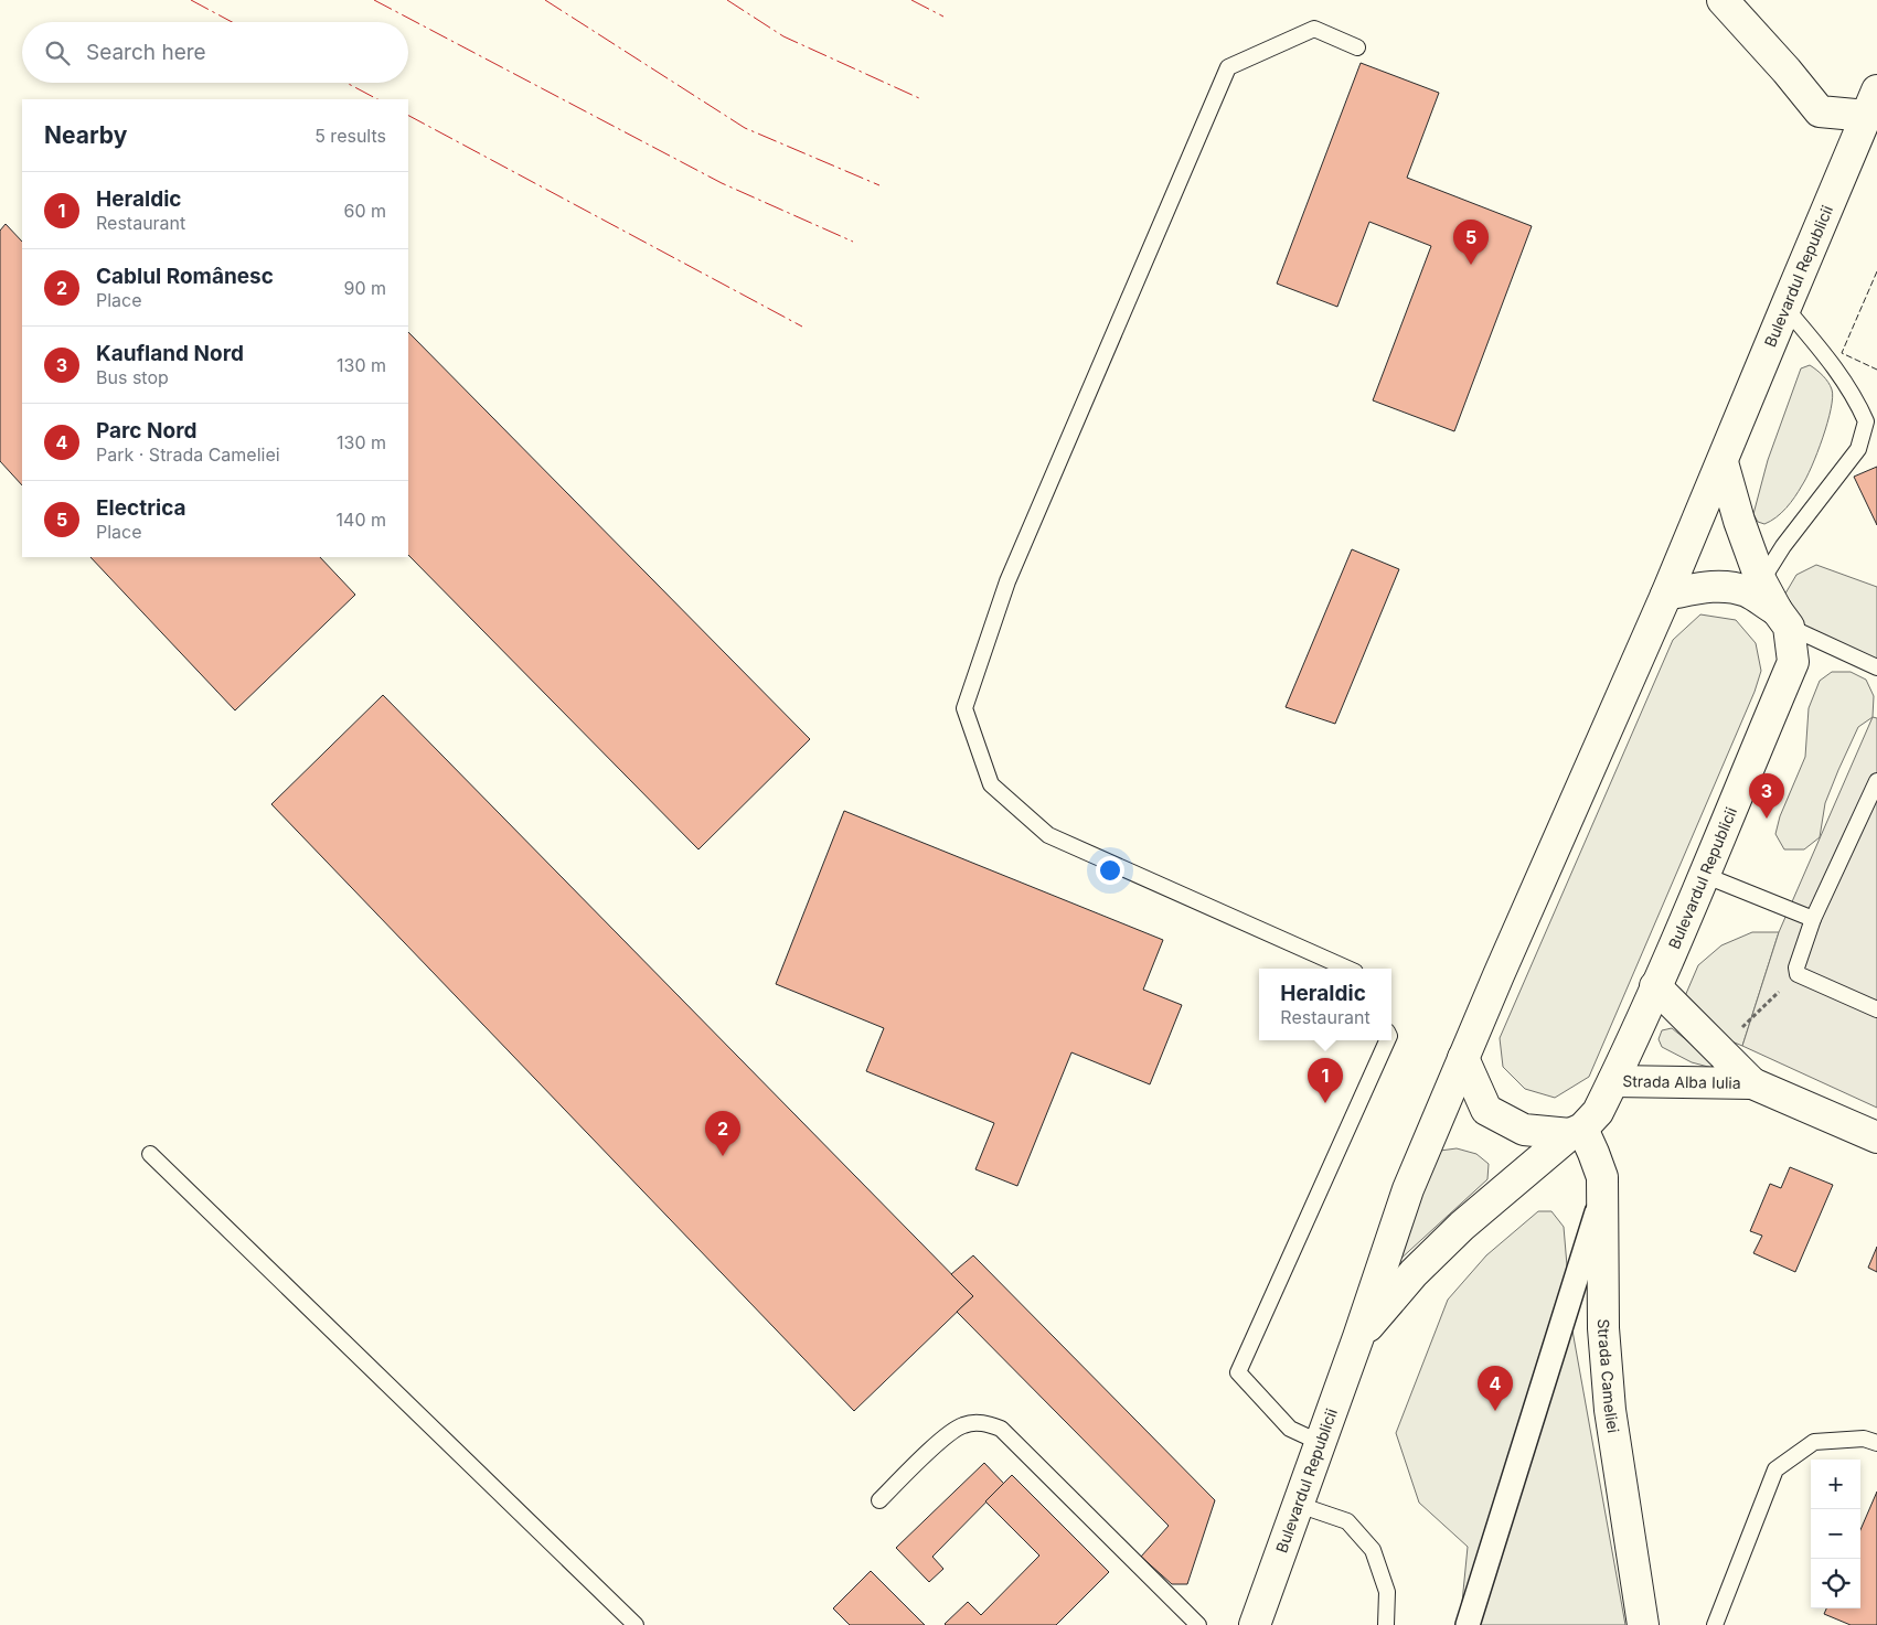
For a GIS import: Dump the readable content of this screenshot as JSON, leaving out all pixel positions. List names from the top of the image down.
{
  "streets": {
    "main road": ["Bulevardul Republicii", "Strada Alba Iulia", "Strada Cameliei"]
  },
  "crossings": [
    ["Bulevardul Republicii", "Strada Alba Iulia"],
    ["Bulevardul Republicii", "Strada Cameliei"]
  ],
  "page": {
    "search": "Search here",
    "heading": ["Nearby", "5 results"],
    "list": [
      {
        "mark": "1",
        "name": "Heraldic",
        "note": "Restaurant",
        "value": "60 m"
      },
      {
        "mark": "2",
        "name": "Cablul Românesc",
        "note": "Place",
        "value": "90 m"
      },
      {
        "mark": "3",
        "name": "Kaufland Nord",
        "note": "Bus stop",
        "value": "130 m"
      },
      {
        "mark": "4",
        "name": "Parc Nord",
        "note": "Park · Strada Cameliei",
        "value": "130 m"
      },
      {
        "mark": "5",
        "name": "Electrica",
        "note": "Place",
        "value": "140 m"
      }
    ],
    "pins": [
      "5",
      "3",
      "1",
      "2",
      "4"
    ],
    "popup": ["Heraldic", "Restaurant"],
    "map_buttons": ["+", "−"]
  }
}
